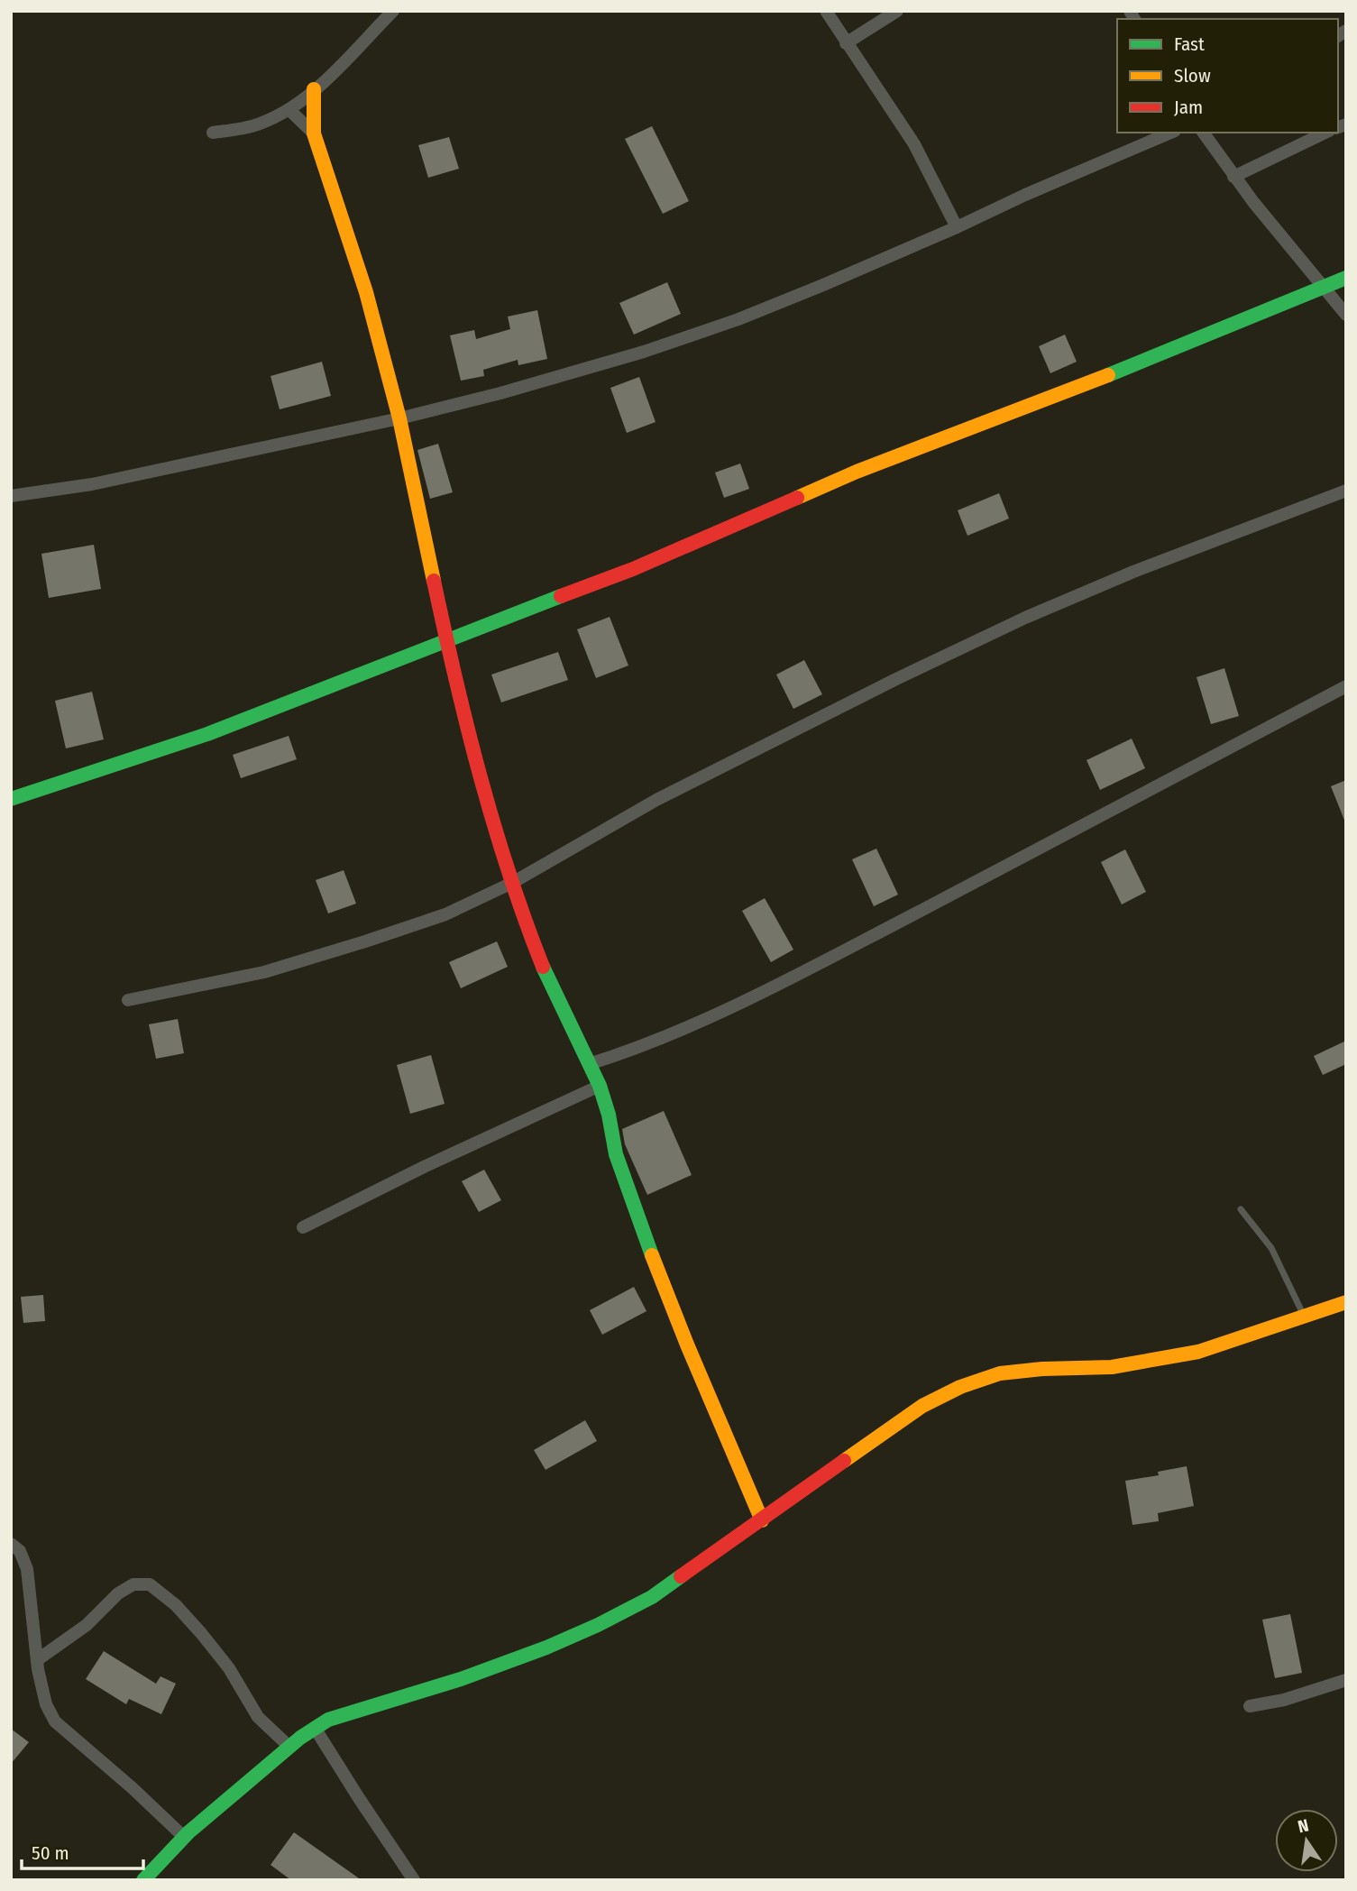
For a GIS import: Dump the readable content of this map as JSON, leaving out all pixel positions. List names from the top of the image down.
{
  "legend": ["Fast", "Slow", "Jam"],
  "scale_bar": "50 m",
  "north": "top"
}
